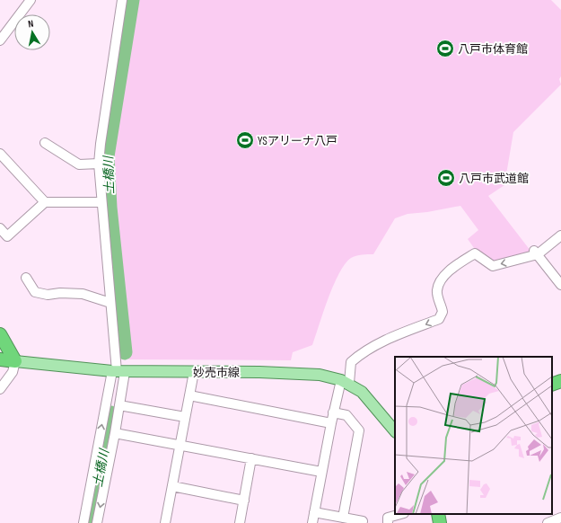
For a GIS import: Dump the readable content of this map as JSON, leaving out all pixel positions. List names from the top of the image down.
{
  "streets": {
    "main road": ["妙売市線"]
  },
  "water": ["土橋川"],
  "places": {
    "sports": ["八戸市体育館", "YSアリーナ八戸", "八戸市武道館"]
  },
  "north": "top"
}
